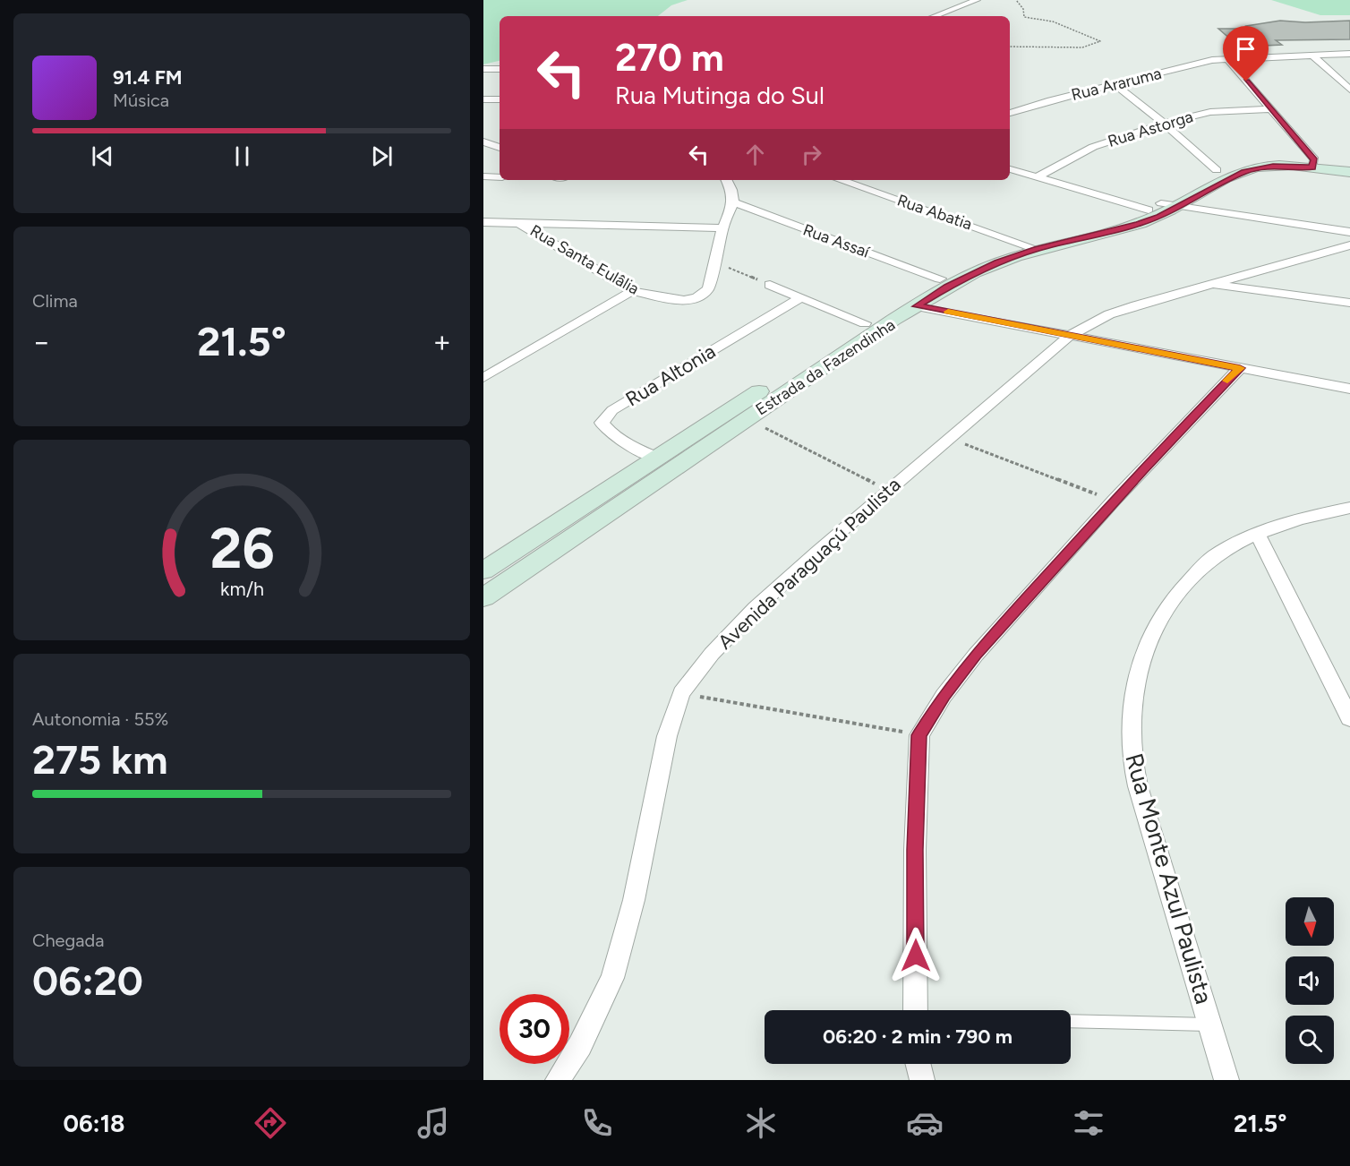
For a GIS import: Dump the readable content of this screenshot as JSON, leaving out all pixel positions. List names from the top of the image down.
{
  "streets": {
    "main road": ["Estrada da Fazendinha"],
    "street": [
      "Rua Araruma",
      "Rua Astorga",
      "Rua Abatia",
      "Rua Assaí",
      "Rua Santa Eulâlia",
      "Rua Altonia",
      "Avenida Paraguaçú Paulista",
      "Rua Monte Azul Paulista"
    ]
  },
  "crossings": [
    ["Rua Abatia", "Estrada da Fazendinha"],
    ["Rua Assaí", "Rua Santa Eulâlia"],
    ["Rua Assaí", "Estrada da Fazendinha"],
    ["Estrada da Fazendinha", "Rua Altonia"]
  ],
  "north": "bottom",
  "page": {
    "turn": ["270 m", "Rua Mutinga do Sul"],
    "song": ["91.4 FM", "Música"],
    "tile": [
      "Clima",
      ["Autonomia · 55%", "275 km"],
      ["Chegada", "06:20"]
    ],
    "heat": ["−", "21.5°", "+"],
    "limit": "30",
    "trip": "06:20 · 2 min · 790 m",
    "tabs": ["06:18", "21.5°"],
    "gauge": ["26", "km/h"]
  }
}
